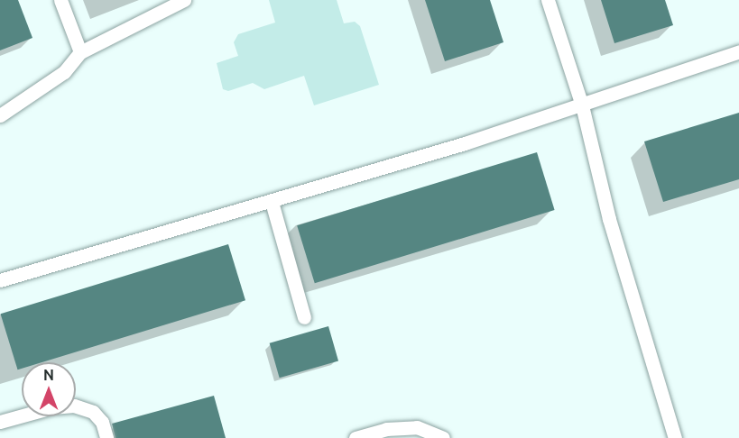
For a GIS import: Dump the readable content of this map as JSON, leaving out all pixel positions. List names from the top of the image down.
{
  "north": "top"
}
